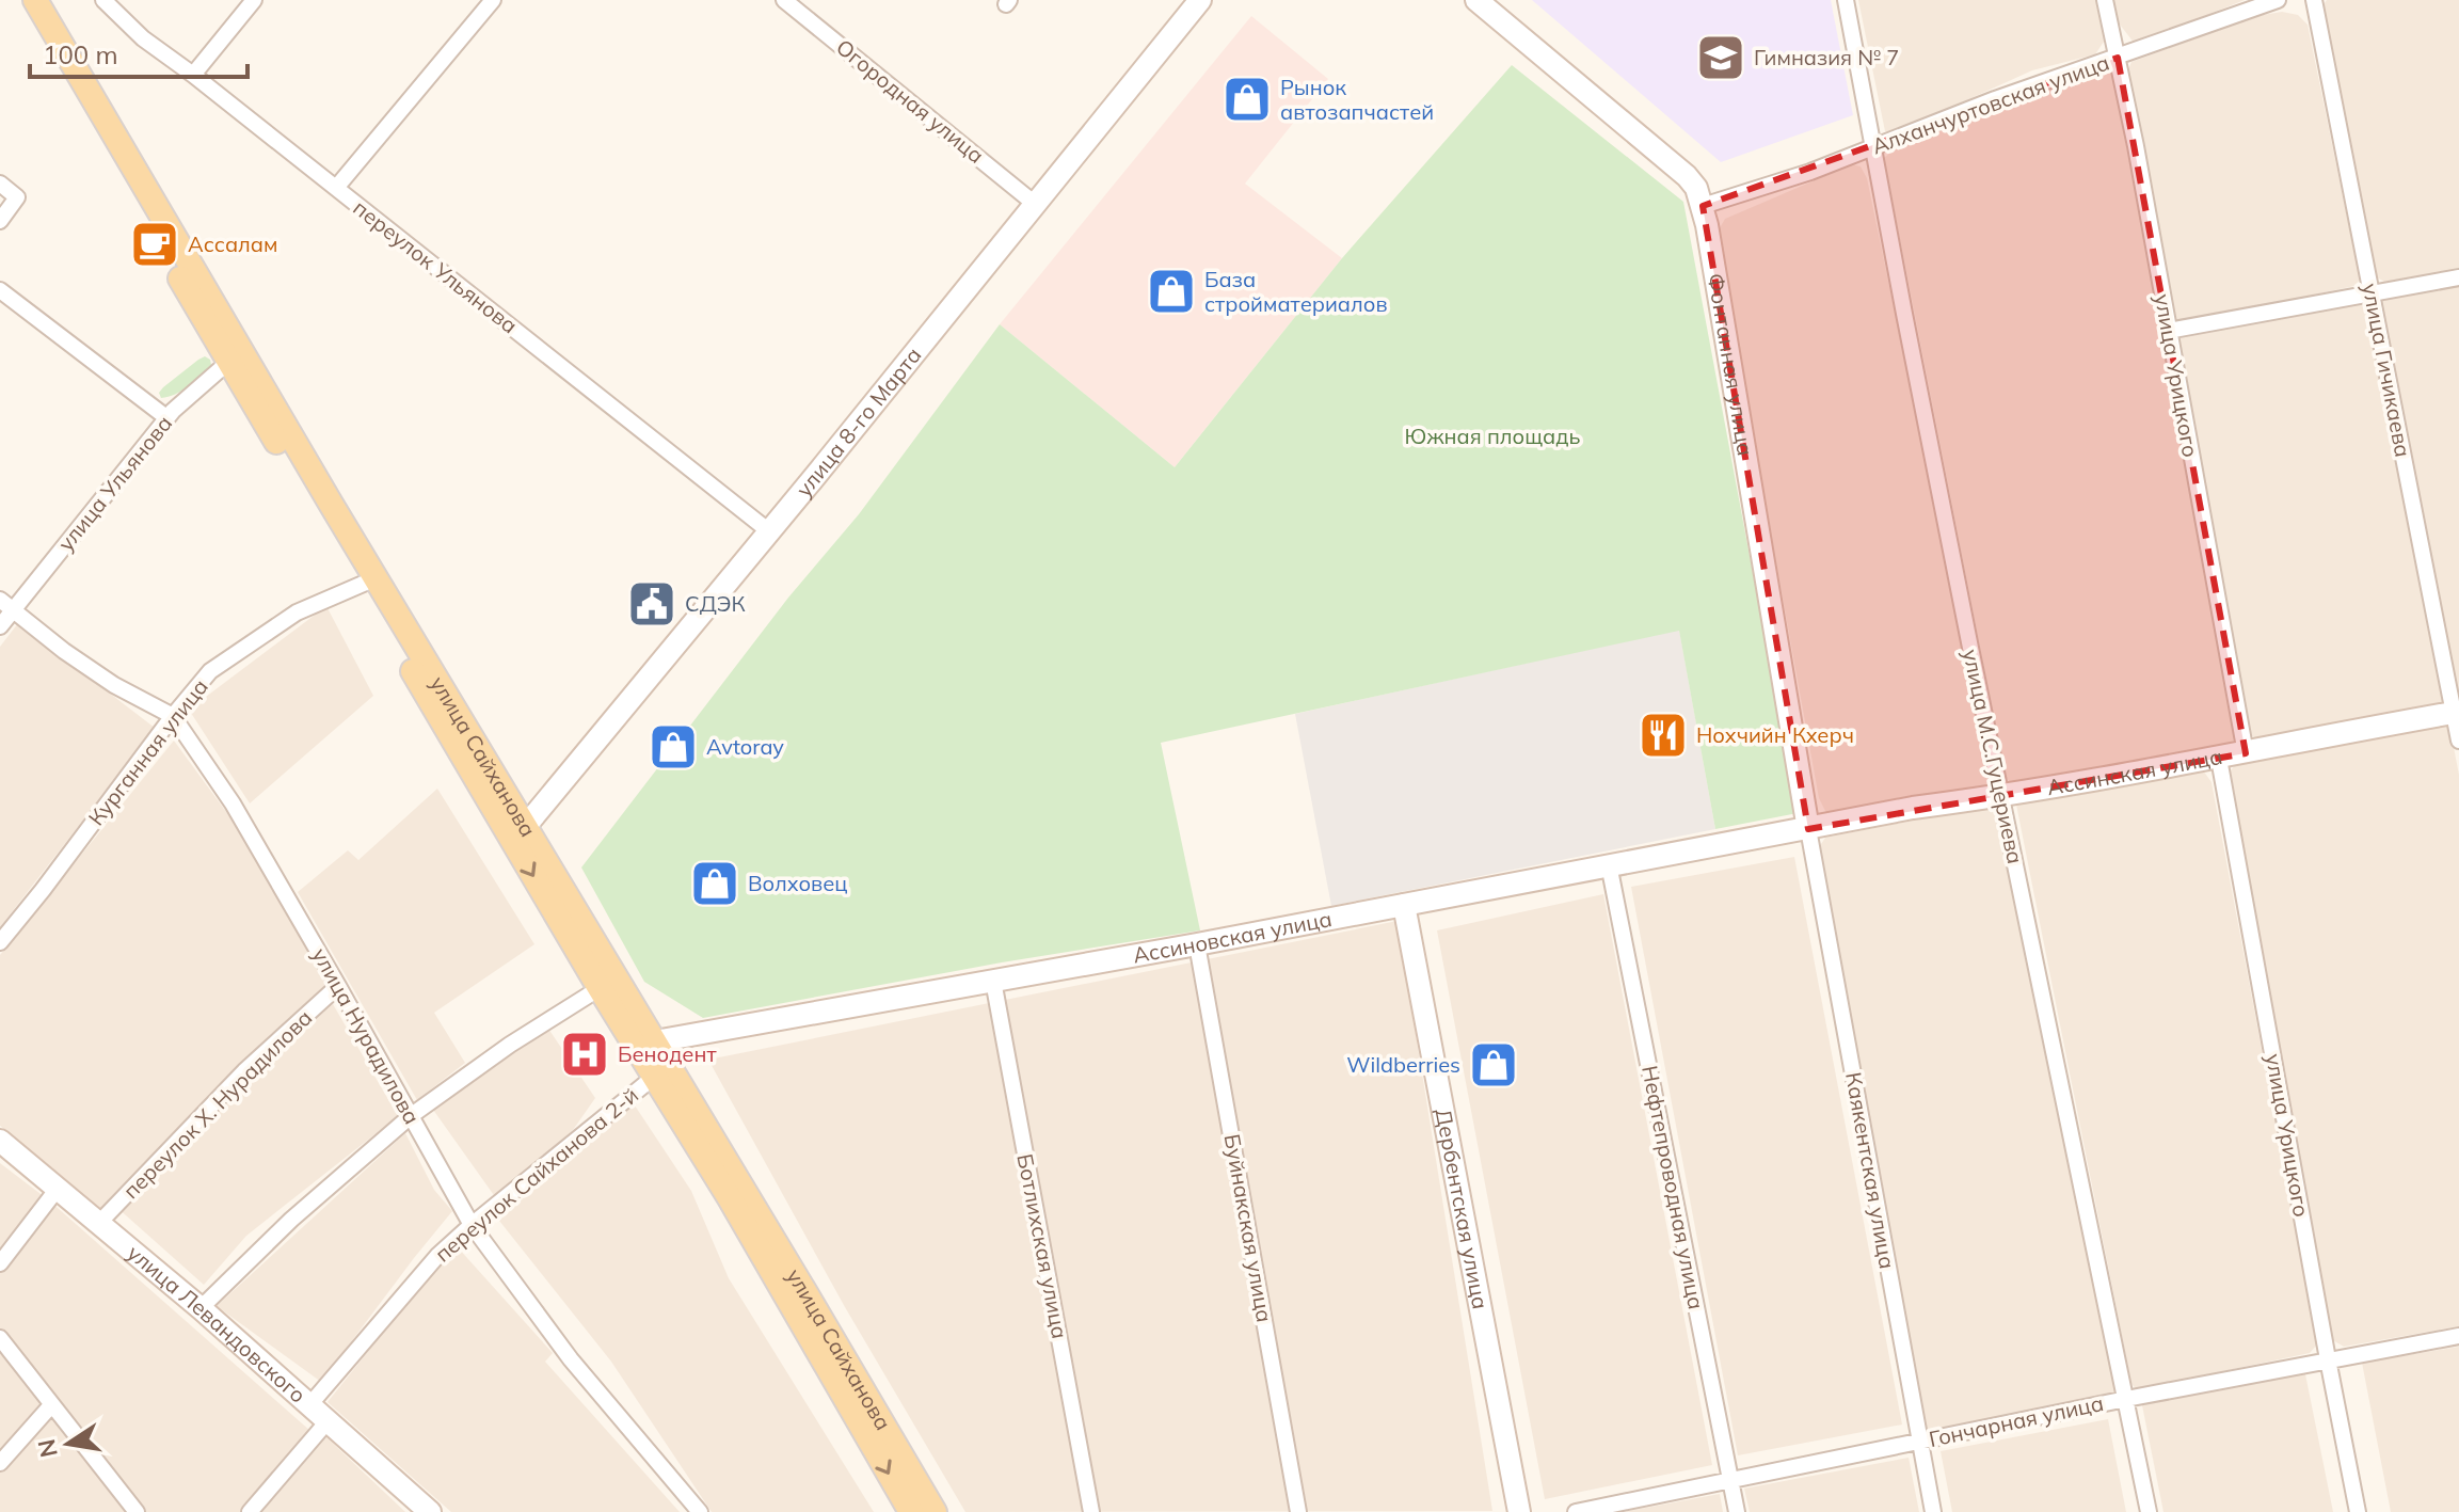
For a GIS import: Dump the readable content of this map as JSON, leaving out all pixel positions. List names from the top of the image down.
{
  "streets": {
    "main road": ["улица Сайханова"],
    "street": [
      "Огородная улица",
      "Алханчуртовская улица",
      "переулок Ульянова",
      "Фонтанная улица",
      "улица Гичикаева",
      "улица Урицкого",
      "улица 8-го Марта",
      "улица Ульянова",
      "Курганная улица",
      "улица М.С.Гуцериева",
      "Ассинская улица",
      "Ассиновская улица",
      "улица Нурадилова",
      "переулок Х. Нурадилова",
      "Каякентская улица",
      "переулок Сайханова 2-й",
      "Нефтепроводная улица",
      "Дербентская улица",
      "Буйнакская улица",
      "Ботлихская улица",
      "улица Левандовского",
      "Гончарная улица"
    ]
  },
  "crossings": [
    ["Огородная улица", "улица 8-го Марта"],
    ["Алханчуртовская улица", "Фонтанная улица"],
    ["Алханчуртовская улица", "улица Урицкого"],
    ["Алханчуртовская улица", "улица М.С.Гуцериева"],
    ["переулок Ульянова", "улица 8-го Марта"],
    ["Фонтанная улица", "Ассинская улица"],
    ["Фонтанная улица", "Ассиновская улица"],
    ["Фонтанная улица", "Каякентская улица"],
    ["улица Гичикаева", "Ассинская улица"],
    ["улица Урицкого", "Ассинская улица"],
    ["улица Урицкого", "Гончарная улица"],
    ["улица 8-го Марта", "улица Сайханова"],
    ["улица Ульянова", "улица Сайханова"],
    ["улица Ульянова", "улица Нурадилова"],
    ["Курганная улица", "улица Сайханова"],
    ["Курганная улица", "улица Нурадилова"],
    ["улица Сайханова", "Ассиновская улица"],
    ["улица Сайханова", "переулок Сайханова 2-й"],
    ["улица М.С.Гуцериева", "Ассинская улица"],
    ["улица М.С.Гуцериева", "Гончарная улица"],
    ["Ассинская улица", "Ассиновская улица"],
    ["Ассинская улица", "Каякентская улица"],
    ["Ассиновская улица", "Каякентская улица"],
    ["Ассиновская улица", "Нефтепроводная улица"],
    ["Ассиновская улица", "Дербентская улица"],
    ["Ассиновская улица", "Буйнакская улица"],
    ["Ассиновская улица", "Ботлихская улица"],
    ["улица Нурадилова", "переулок Х. Нурадилова"],
    ["улица Нурадилова", "переулок Сайханова 2-й"],
    ["переулок Х. Нурадилова", "улица Левандовского"],
    ["Каякентская улица", "Гончарная улица"],
    ["переулок Сайханова 2-й", "улица Левандовского"],
    ["Нефтепроводная улица", "Гончарная улица"]
  ],
  "parks": ["Южная площадь"],
  "places": {
    "school or university": ["Гимназия № 7"],
    "shop": [
      "Рынок автозапчастей",
      "База стройматериалов",
      "Avtoray",
      "Волховец",
      "Wildberries"
    ],
    "cafe": ["Ассалам"],
    "public building": ["СДЭК"],
    "restaurant": ["Нохчийн Кхерч"],
    "hospital": ["Бенодент"]
  },
  "scale_bar": "100 m",
  "north": "left"
}
